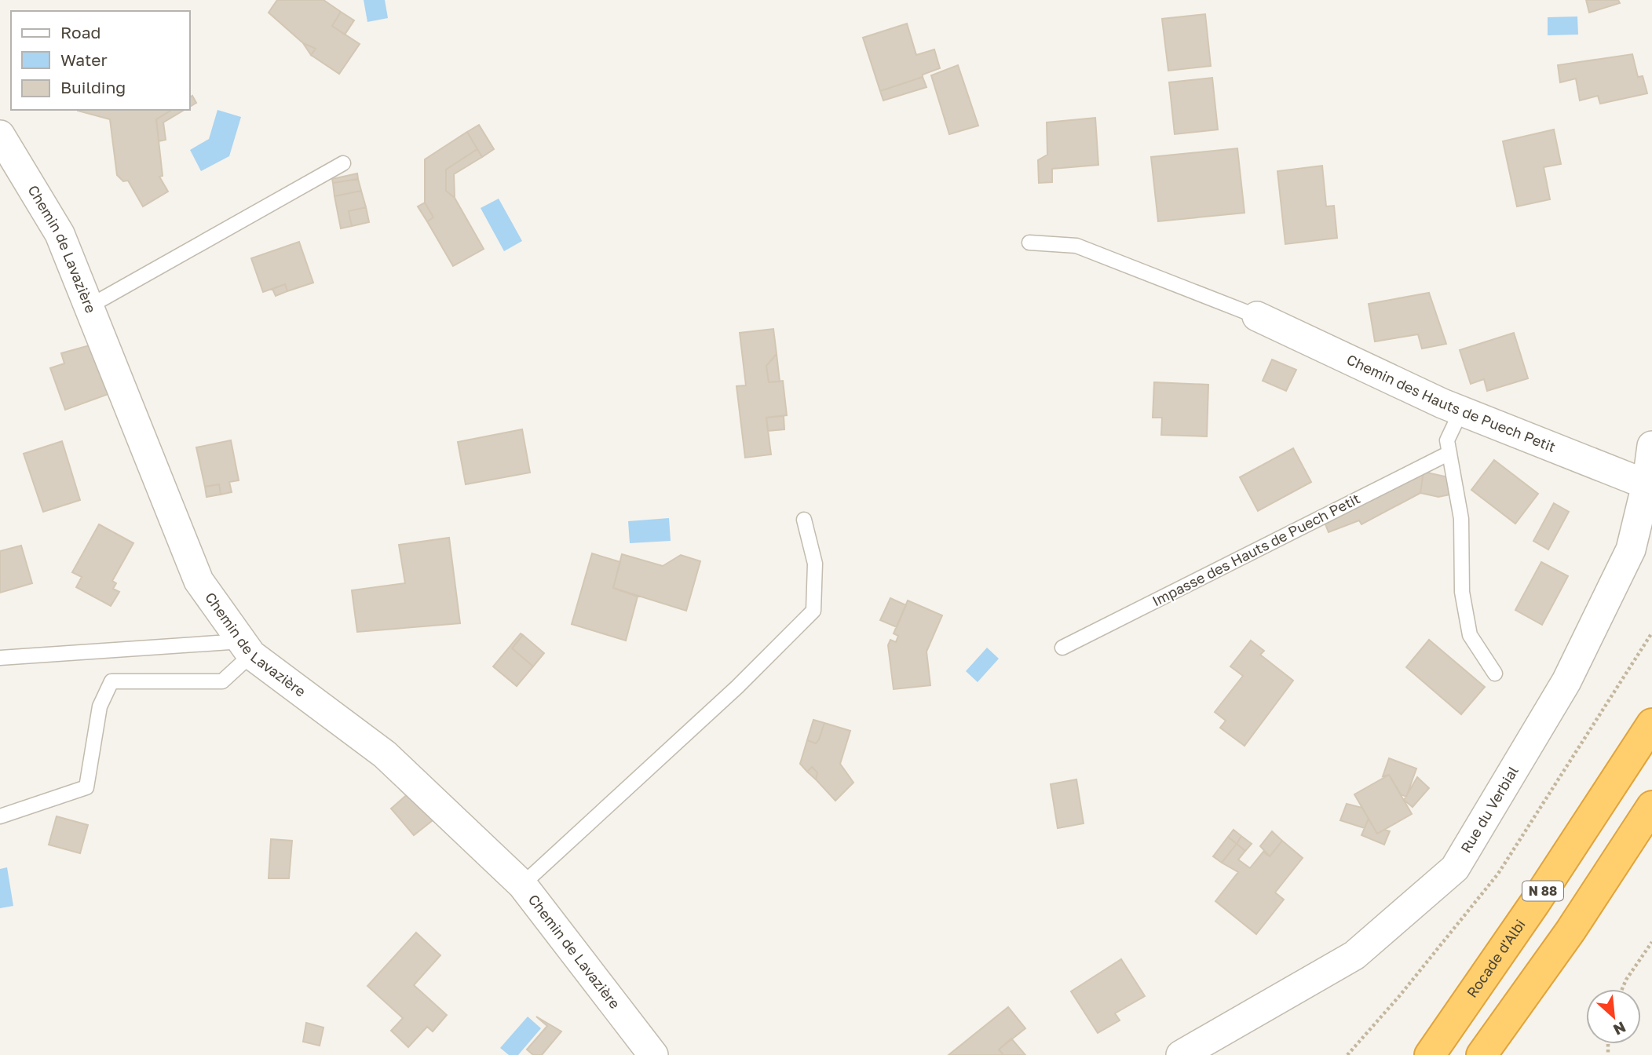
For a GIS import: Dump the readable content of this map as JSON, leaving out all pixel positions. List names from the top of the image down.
{
  "streets": {
    "highway": ["N 88", "Rocade d'Albi"],
    "street": ["Chemin de Lavazière", "Chemin des Hauts de Puech Petit", "Rue du Verbial"],
    "lane": ["Impasse des Hauts de Puech Petit"]
  },
  "crossings": [
    ["Chemin des Hauts de Puech Petit", "Rue du Verbial"]
  ],
  "legend": ["Road", "Water", "Building"],
  "north": "bottom right"
}
